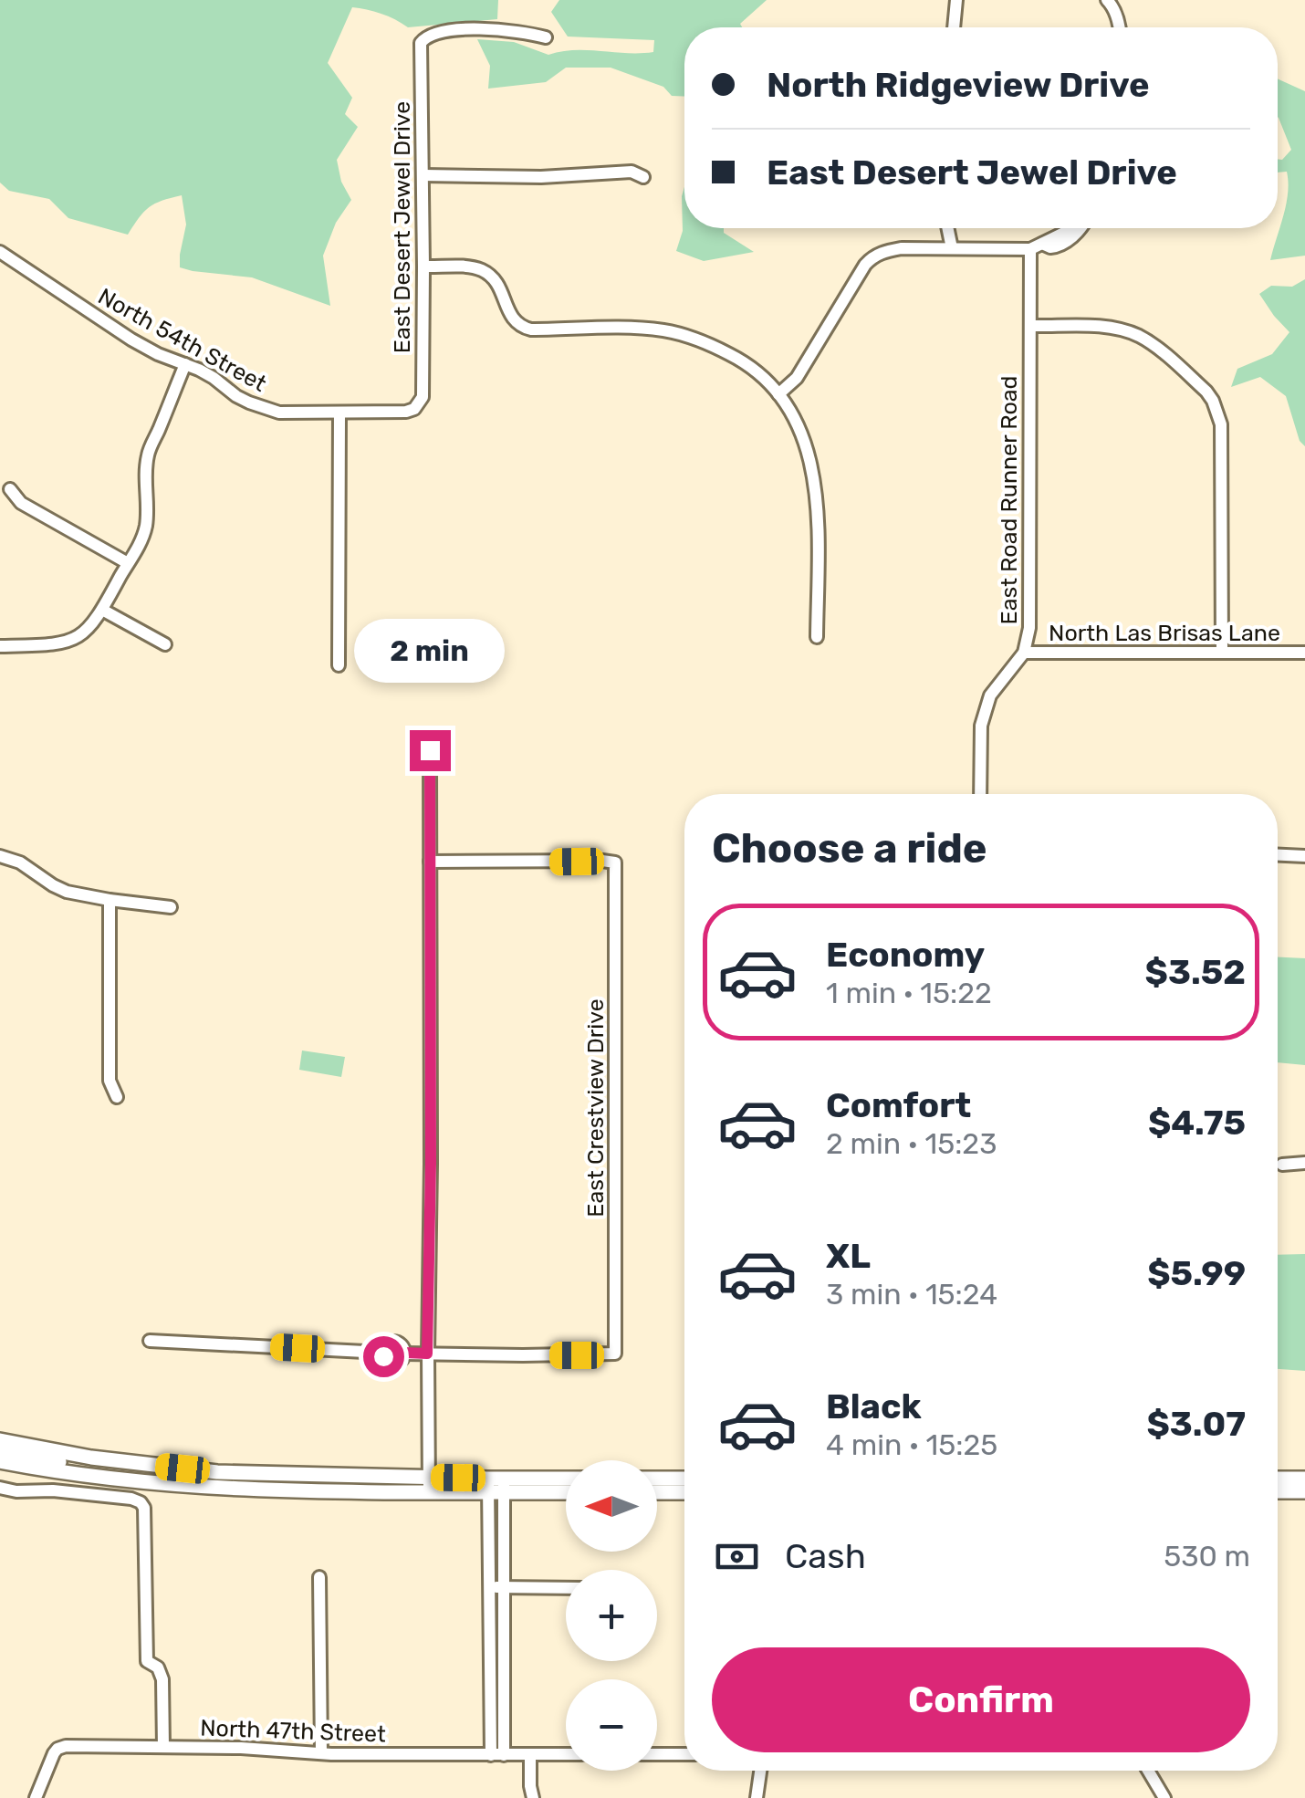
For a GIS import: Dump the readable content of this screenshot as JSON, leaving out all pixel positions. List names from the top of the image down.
{
  "streets": {
    "street": [
      "East Desert Jewel Drive",
      "North 54th Street",
      "East Road Runner Road",
      "North Las Brisas Lane",
      "East Crestview Drive",
      "North 47th Street"
    ]
  },
  "crossings": [
    ["East Desert Jewel Drive", "North 54th Street"],
    ["East Road Runner Road", "North Las Brisas Lane"]
  ],
  "north": "left",
  "page": {
    "banner": ["North Ridgeview Drive", "East Desert Jewel Drive"],
    "bubble": "2 min",
    "heading": "Choose a ride",
    "list": [
      {
        "name": "Economy",
        "note": "1 min · 15:22",
        "value": "$3.52"
      },
      {
        "name": "Comfort",
        "note": "2 min · 15:23",
        "value": "$4.75"
      },
      {
        "name": "XL",
        "note": "3 min · 15:24",
        "value": "$5.99"
      },
      {
        "name": "Black",
        "note": "4 min · 15:25",
        "value": "$3.07"
      }
    ],
    "map_buttons": ["+", "−"],
    "pay": ["Cash", "530 m"],
    "buttons": "Confirm"
  }
}
